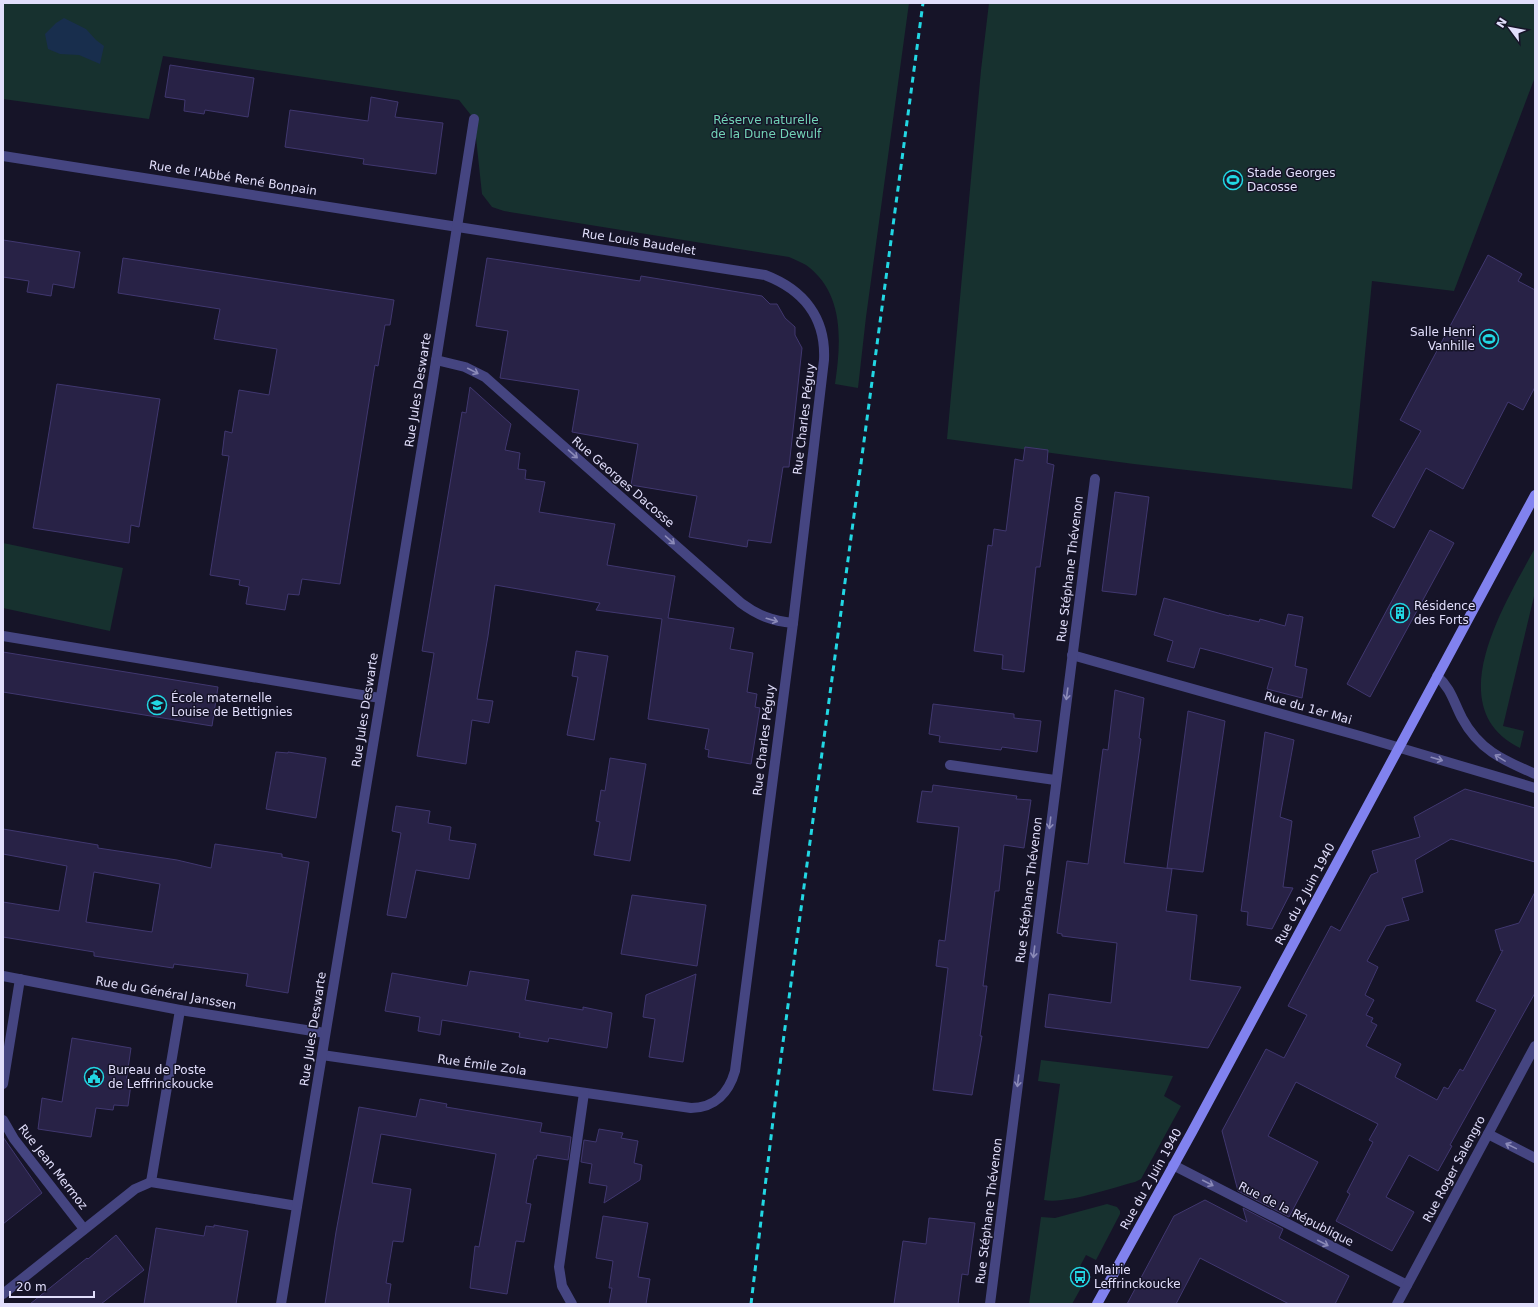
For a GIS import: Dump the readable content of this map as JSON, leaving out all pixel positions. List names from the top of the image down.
{
  "streets": {
    "main road": ["Rue du 2 Juin 1940"],
    "street": [
      "Rue de l'Abbé René Bonpain",
      "Rue Louis Baudelet",
      "Rue Jules Deswarte",
      "Rue Charles Péguy",
      "Rue Georges Dacosse",
      "Rue Stéphane Thévenon",
      "Rue du 1er Mai",
      "Rue du Général Janssen",
      "Rue Émile Zola",
      "Rue Jean Mermoz",
      "Rue Roger Salengro",
      "Rue de la République"
    ]
  },
  "crossings": [
    ["Rue de l'Abbé René Bonpain", "Rue Louis Baudelet"],
    ["Rue de l'Abbé René Bonpain", "Rue Jules Deswarte"],
    ["Rue Louis Baudelet", "Rue Jules Deswarte"],
    ["Rue Louis Baudelet", "Rue Charles Péguy"],
    ["Rue Jules Deswarte", "Rue Georges Dacosse"],
    ["Rue Jules Deswarte", "Rue du Général Janssen"],
    ["Rue Jules Deswarte", "Rue Émile Zola"],
    ["Rue Charles Péguy", "Rue Georges Dacosse"],
    ["Rue Charles Péguy", "Rue Émile Zola"],
    ["Rue Stéphane Thévenon", "Rue du 1er Mai"],
    ["Rue du 1er Mai", "Rue du 2 Juin 1940"],
    ["Rue du 2 Juin 1940", "Rue de la République"],
    ["Rue Roger Salengro", "Rue de la République"]
  ],
  "one_way": ["Rue Georges Dacosse", "Rue Stéphane Thévenon", "Rue de la République"],
  "parks": ["Réserve naturelle de la Dune Dewulf"],
  "places": {
    "sports": ["Stade Georges Dacosse", "Salle Henri Vanhille"],
    "building": ["Résidence des Forts"],
    "school or university": ["École maternelle Louise de Bettignies"],
    "public building": ["Bureau de Poste de Leffrinckoucke"],
    "bus stop": ["Mairie Leffrinckoucke"]
  },
  "scale_bar": "20 m",
  "north": "top left"
}
